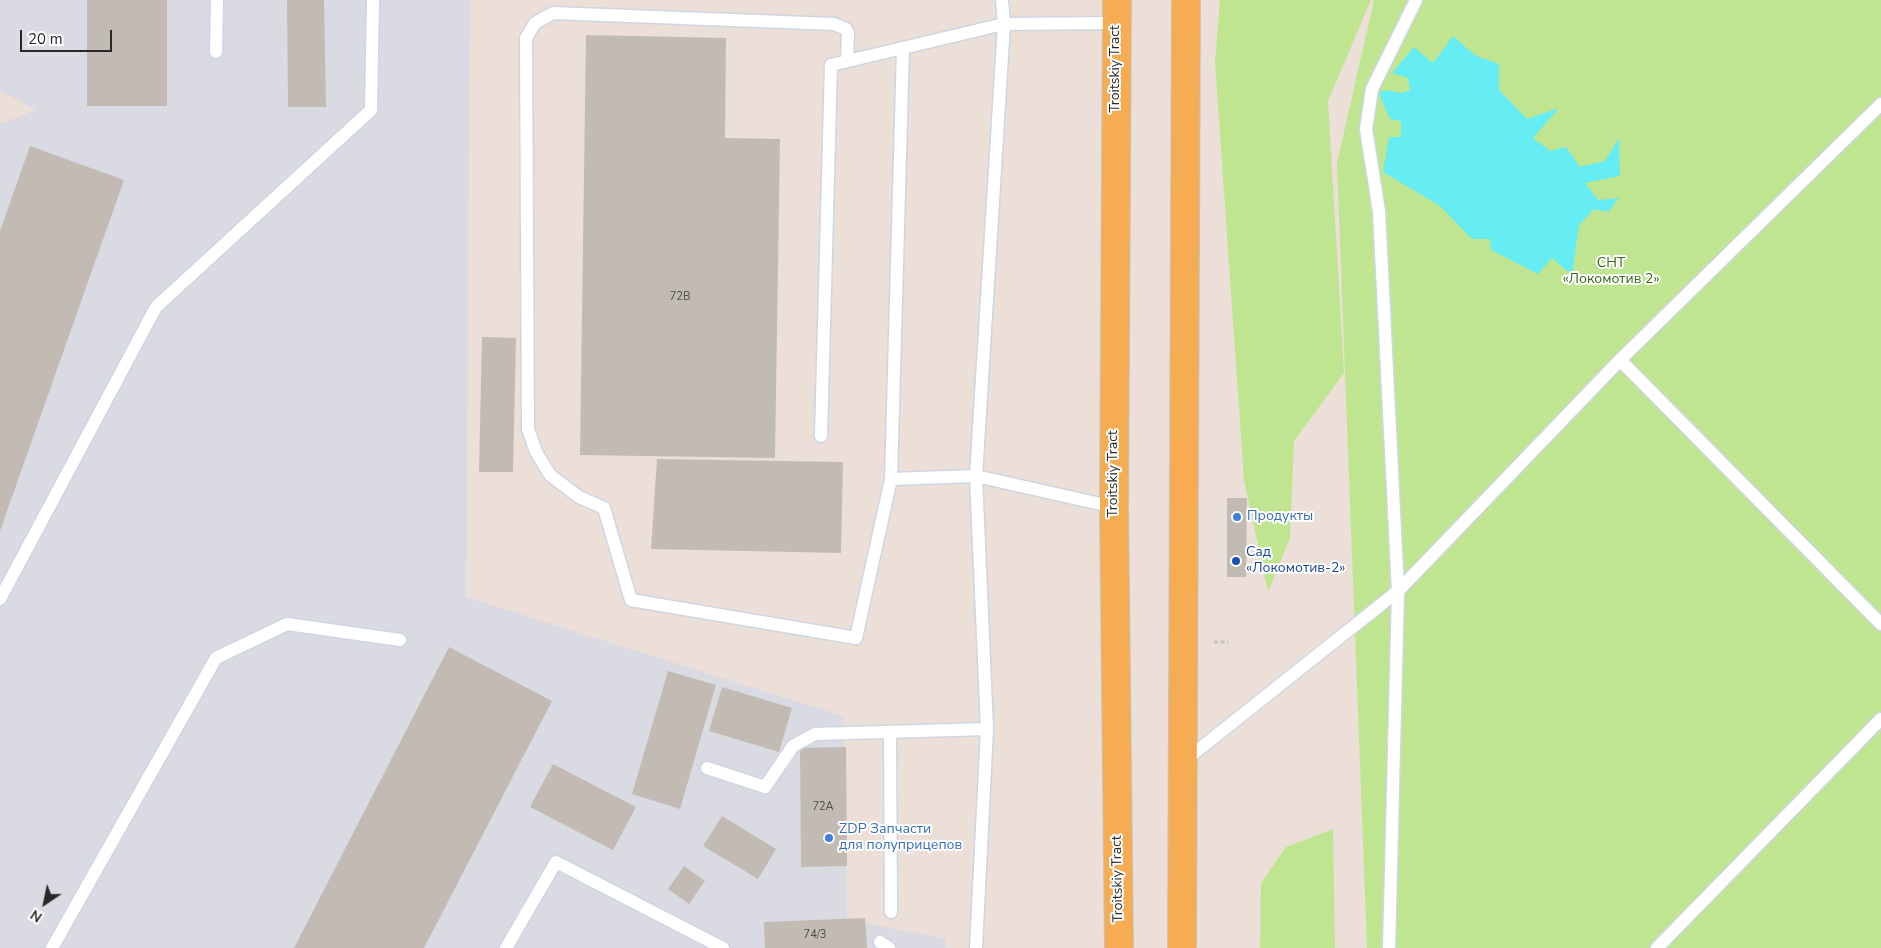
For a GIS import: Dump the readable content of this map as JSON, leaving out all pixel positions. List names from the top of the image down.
{
  "streets": {
    "main road": ["Troitskiy Tract"]
  },
  "parks": ["СНТ «Локомотив 2»"],
  "places": ["Продукты", "Сад «Локомотив-2»", "ZDP Запчасти для полуприцепов"],
  "house_numbers": ["72В", "72А", "74/3"],
  "scale_bar": "20 m",
  "north": "bottom left"
}
